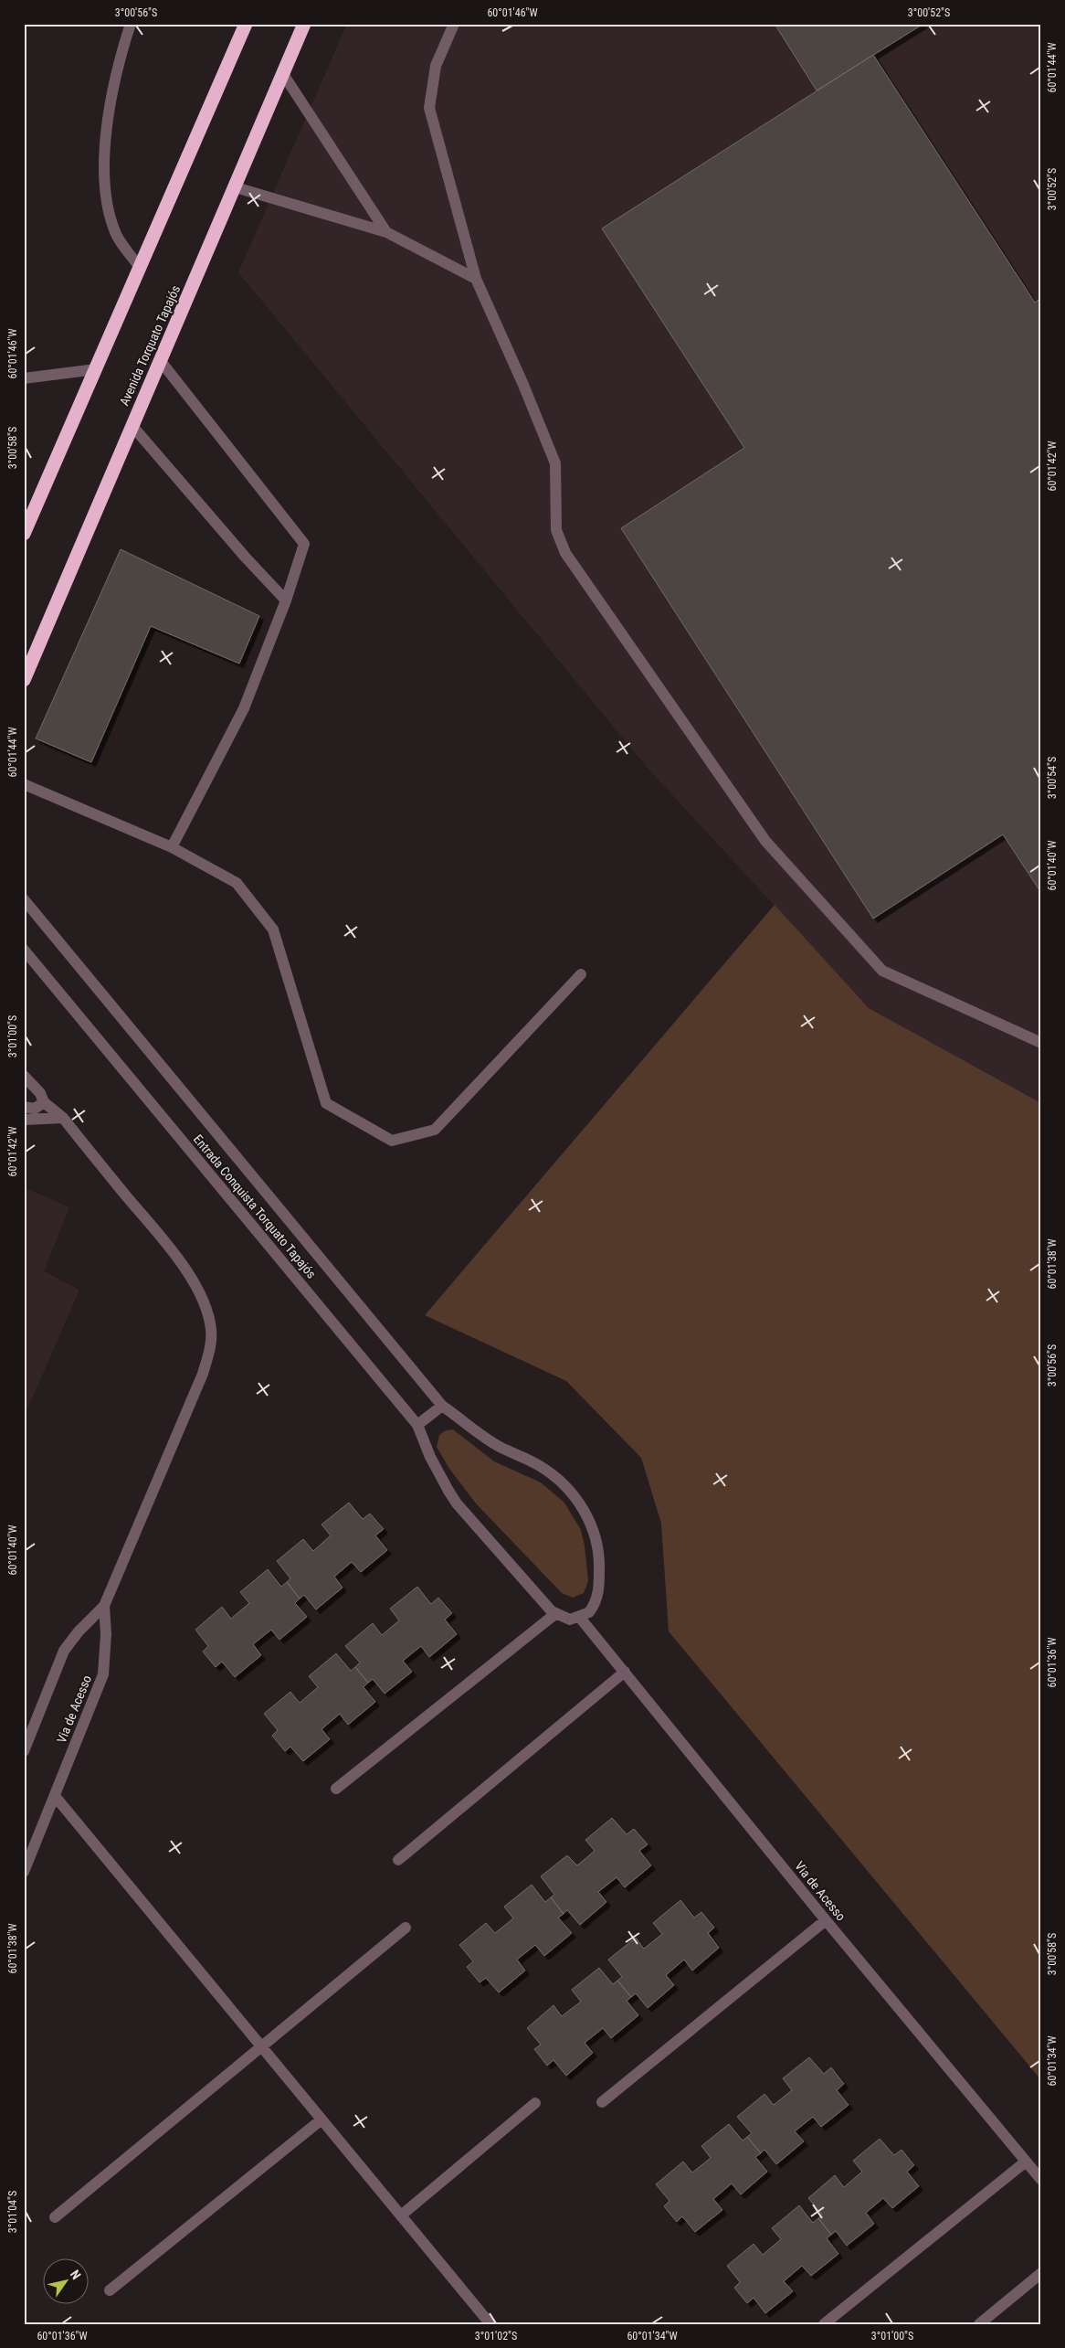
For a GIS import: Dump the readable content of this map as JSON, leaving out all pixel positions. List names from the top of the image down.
{
  "streets": {
    "highway": ["Avenida Torquato Tapajós"],
    "street": ["Entrada Conquista Torquato Tapajós", "Via de Acesso"]
  },
  "north": "top right",
  "coordinates": [
    "3°00'56\"S",
    "60°01'46\"W",
    "3°00'52\"S",
    "60°01'44\"W",
    "3°00'58\"S",
    "60°01'42\"W",
    "3°00'54\"S",
    "60°01'40\"W",
    "3°01'00\"S",
    "60°01'38\"W",
    "60°01'36\"W",
    "60°01'34\"W",
    "3°01'04\"S",
    "3°01'02\"S"
  ]
}
